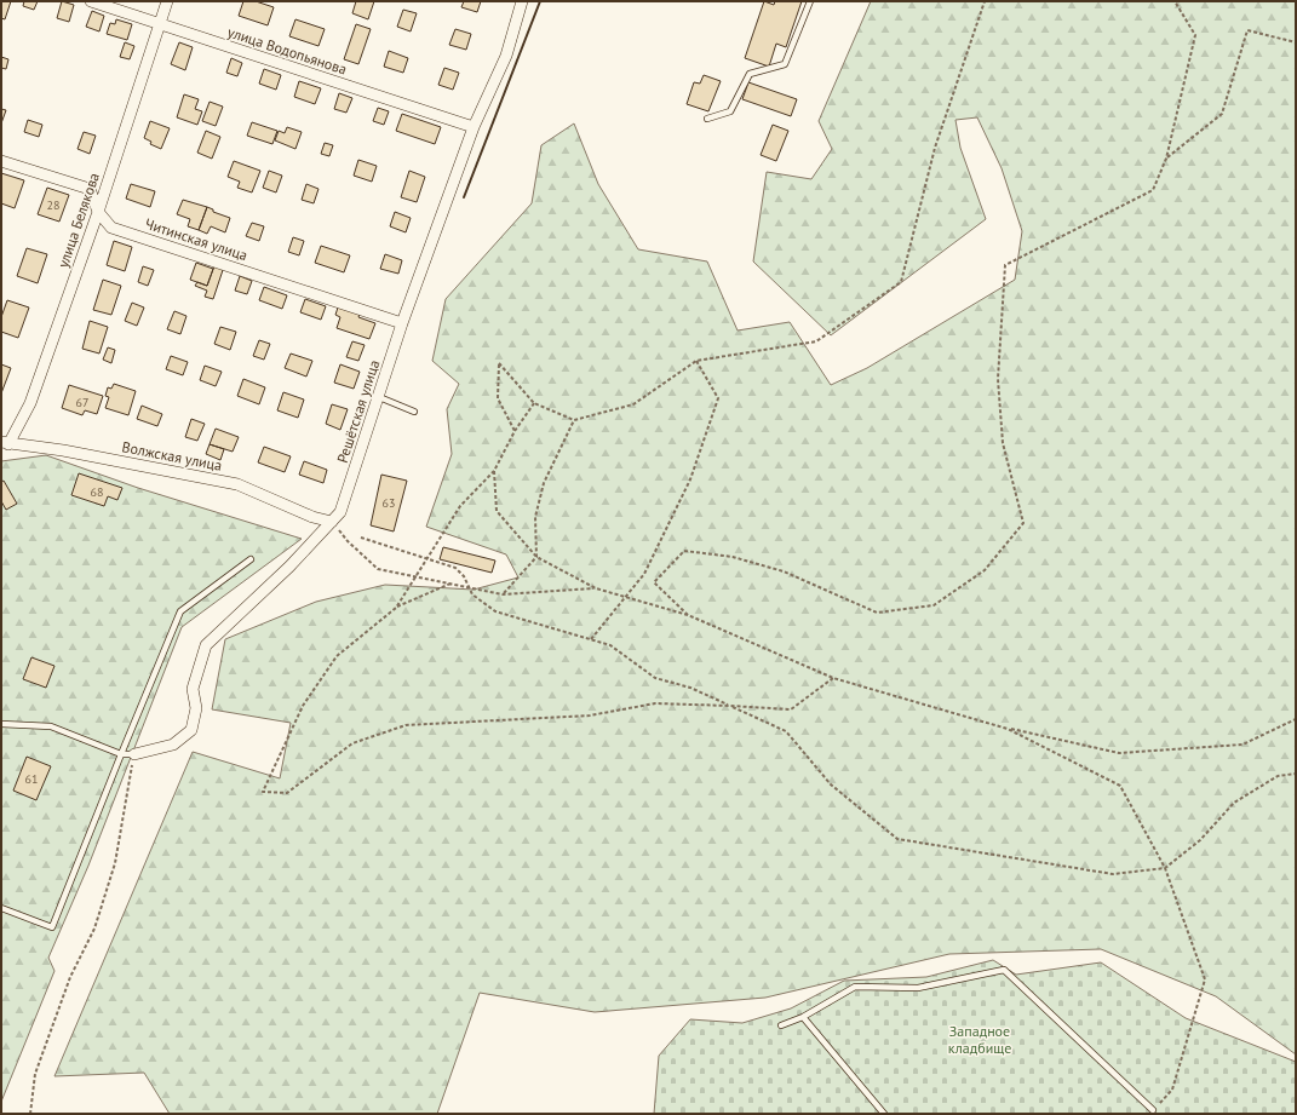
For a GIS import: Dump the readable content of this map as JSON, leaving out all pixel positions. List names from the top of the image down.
{
  "streets": {
    "street": [
      "улица Водопьянова",
      "улица Белякова",
      "Читинская улица",
      "Решётская улица",
      "Волжская улица"
    ]
  },
  "crossings": [
    ["улица Водопьянова", "улица Белякова"],
    ["улица Водопьянова", "Решётская улица"],
    ["улица Белякова", "Читинская улица"],
    ["улица Белякова", "Волжская улица"],
    ["Читинская улица", "Решётская улица"],
    ["Решётская улица", "Волжская улица"]
  ],
  "parks": ["Западное кладбище"],
  "house_numbers": [
    "28",
    "67",
    "68",
    "63",
    "61"
  ]
}
